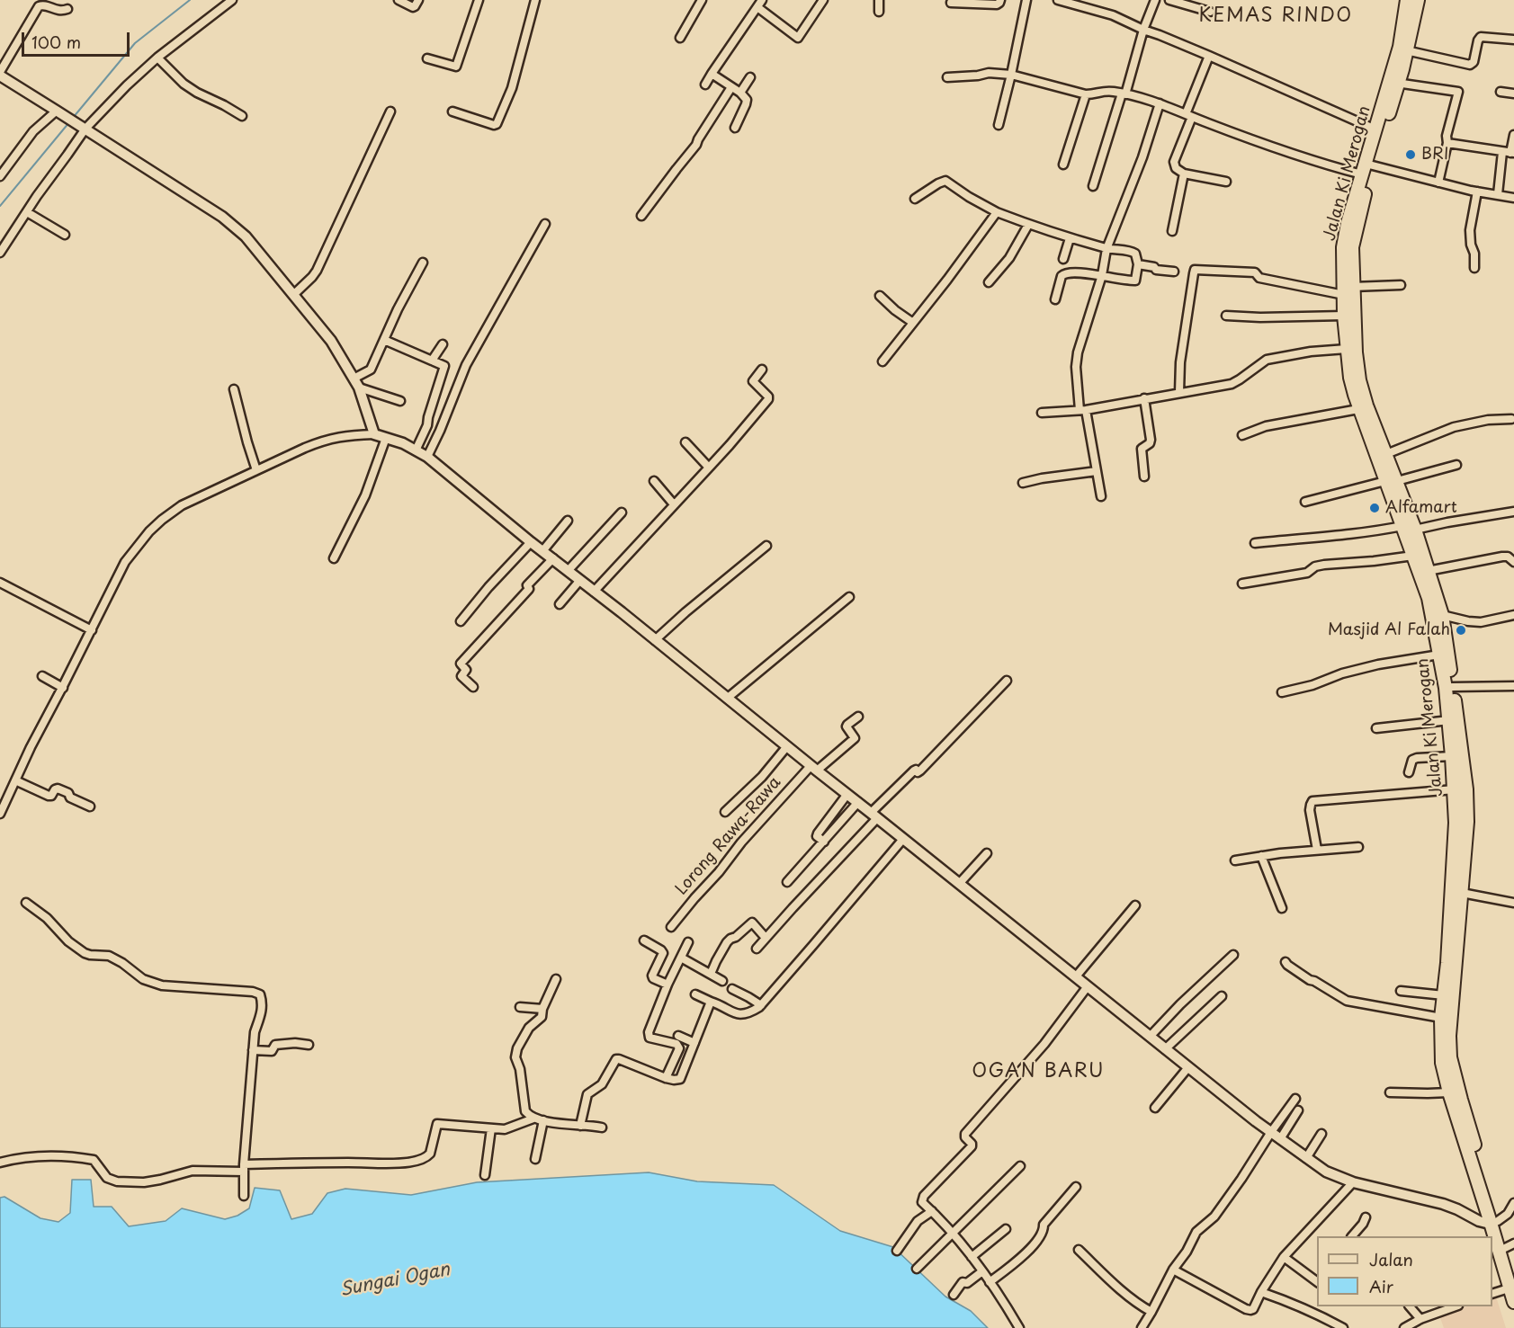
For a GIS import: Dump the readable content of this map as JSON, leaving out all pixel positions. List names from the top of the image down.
{
  "streets": {
    "highway": ["Jalan Ki Merogan"],
    "street": ["Lorong Rawa-Rawa"]
  },
  "districts": ["KEMAS RINDO", "OGAN BARU"],
  "water": ["Sungai Ogan"],
  "places": ["BRI", "Alfamart", "Masjid Al Falah"],
  "legend": ["Jalan", "Air"],
  "scale_bar": "100 m"
}
